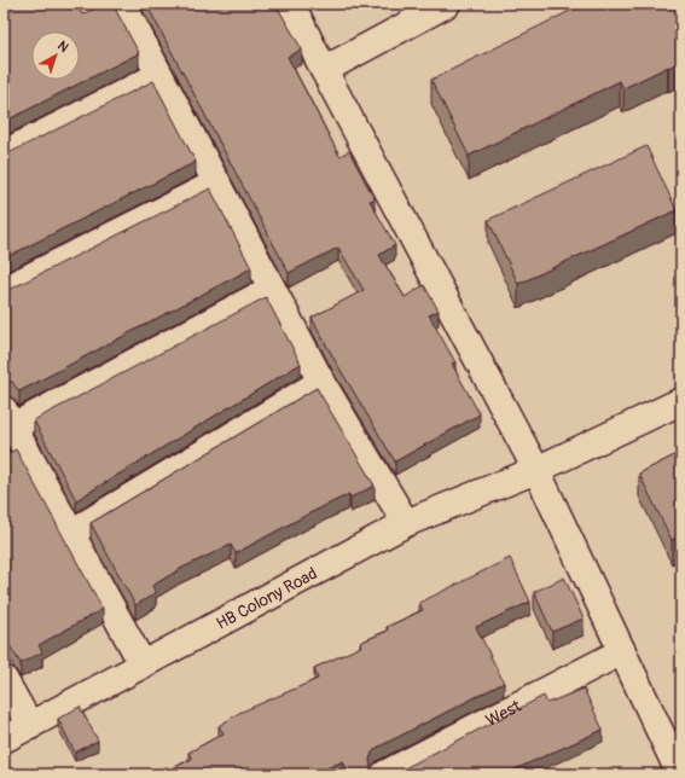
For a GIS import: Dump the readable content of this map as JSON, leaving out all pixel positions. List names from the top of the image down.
{
  "streets": {
    "street": ["HB Colony Road", "West"]
  },
  "north": "top right"
}
